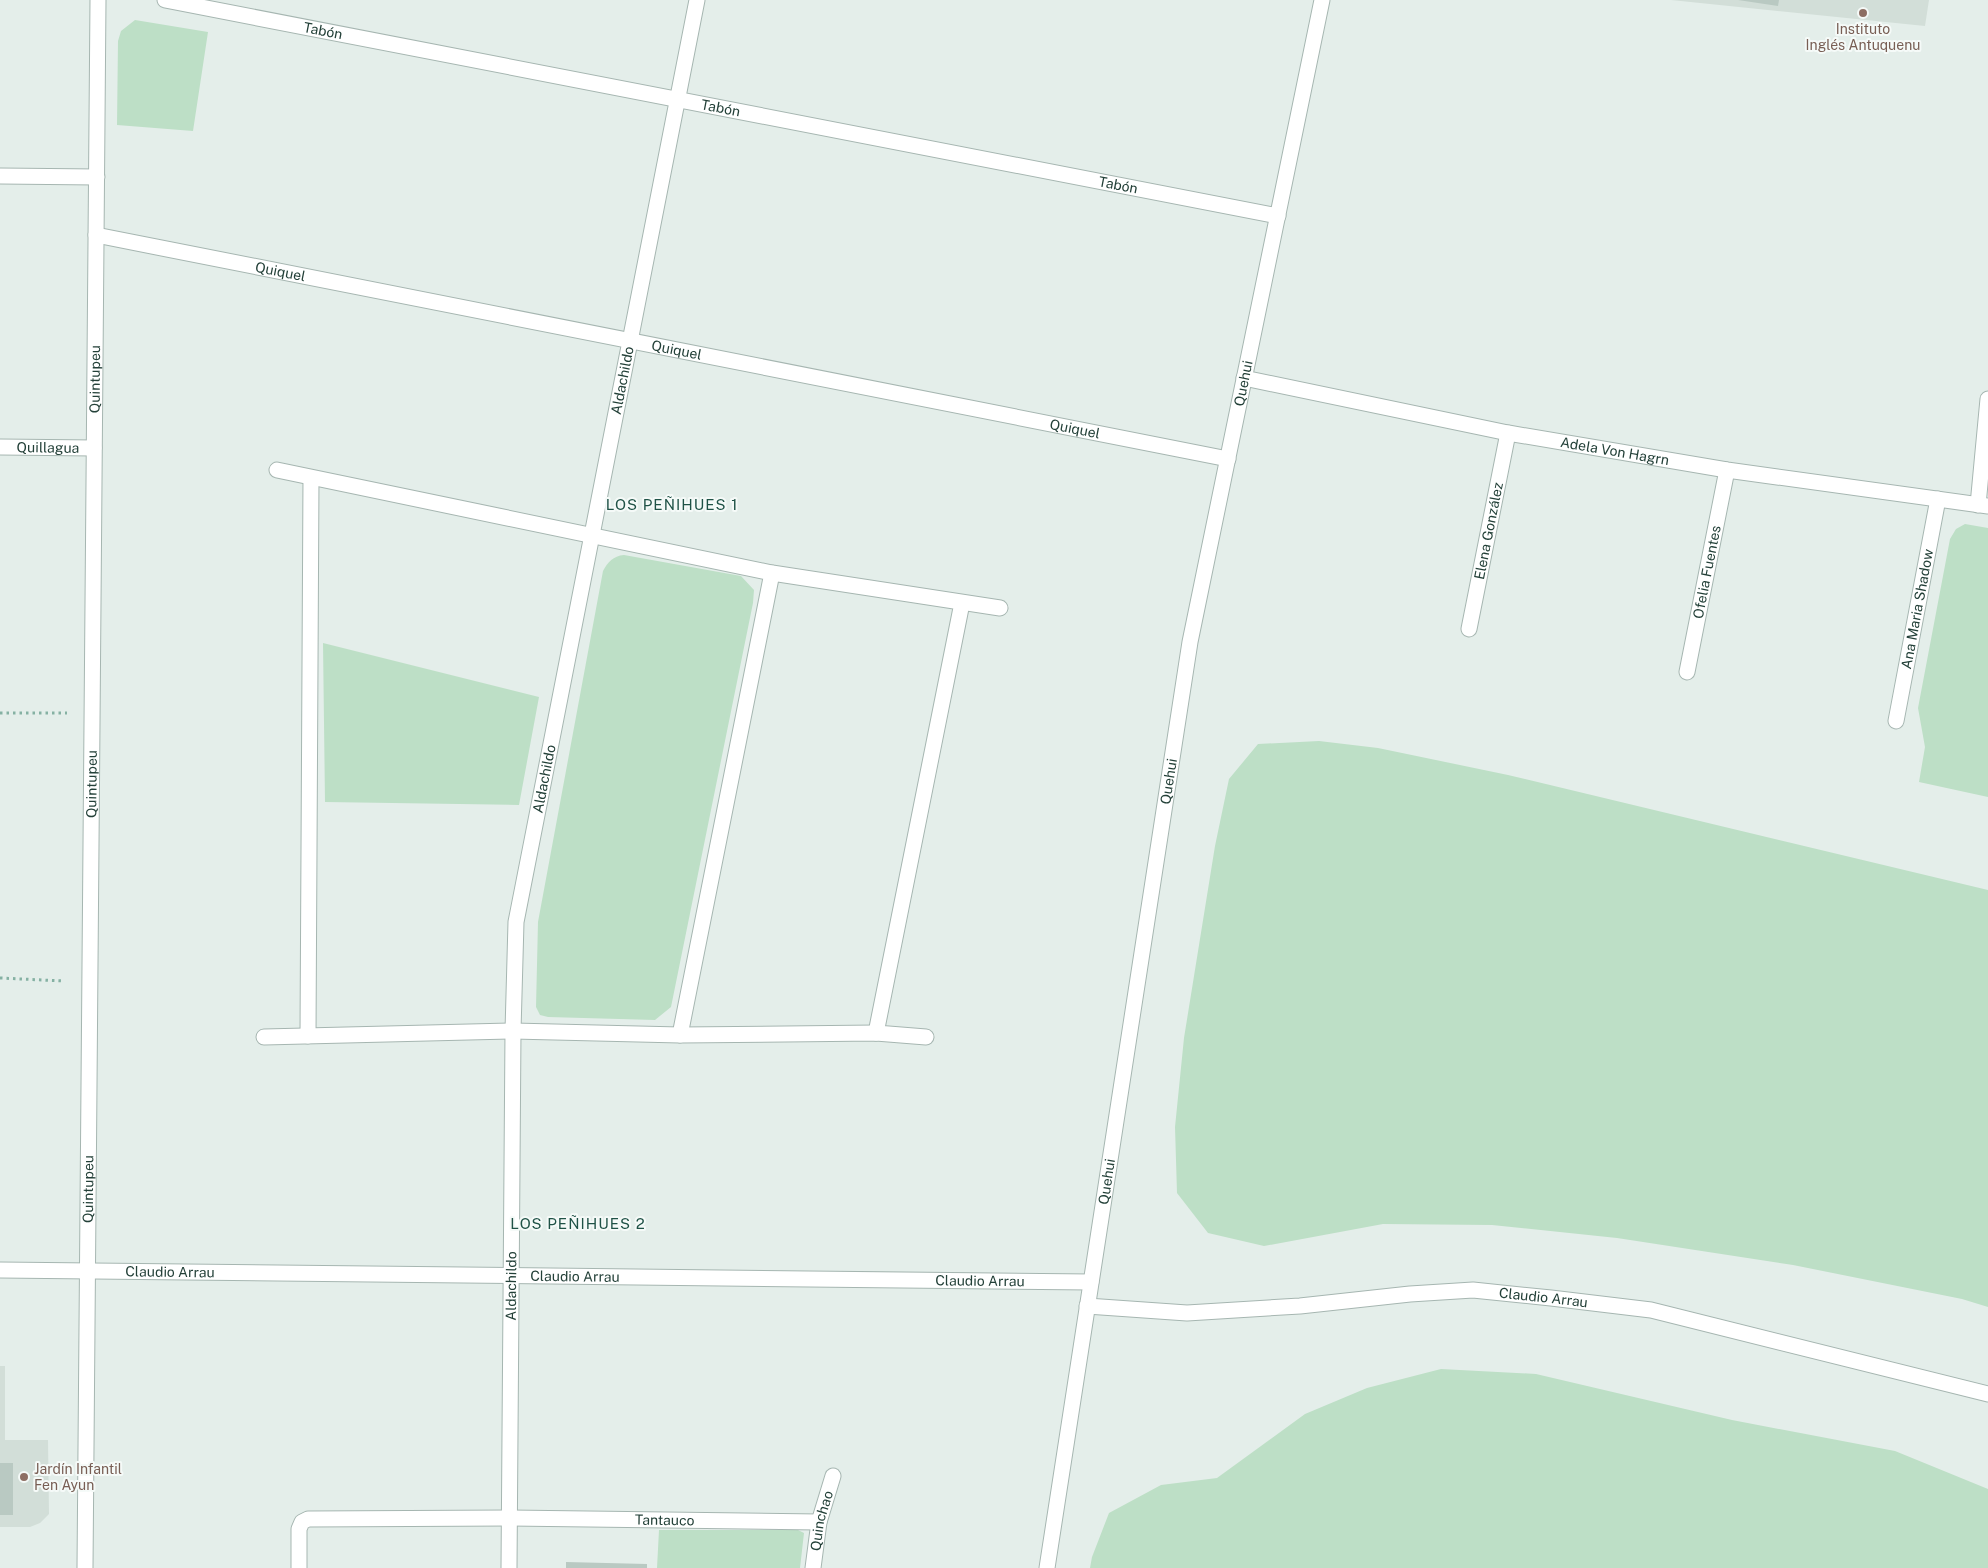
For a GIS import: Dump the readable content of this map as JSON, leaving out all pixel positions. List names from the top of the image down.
{
  "streets": {
    "street": [
      "Tabón",
      "Quiquel",
      "Quintupeu",
      "Aldachildo",
      "Quehui",
      "Quillagua",
      "Adela Von Hagrn",
      "Elena González",
      "Ofelia Fuentes",
      "Ana Maria Shadow",
      "Claudio Arrau",
      "Tantauco",
      "Quinchao"
    ]
  },
  "crossings": [
    ["Tabón", "Aldachildo"],
    ["Tabón", "Quehui"],
    ["Quiquel", "Quintupeu"],
    ["Quiquel", "Aldachildo"],
    ["Quiquel", "Quehui"],
    ["Quintupeu", "Quillagua"],
    ["Quintupeu", "Claudio Arrau"],
    ["Aldachildo", "Claudio Arrau"],
    ["Aldachildo", "Tantauco"],
    ["Quehui", "Adela Von Hagrn"],
    ["Quehui", "Claudio Arrau"],
    ["Adela Von Hagrn", "Elena González"],
    ["Adela Von Hagrn", "Ofelia Fuentes"],
    ["Adela Von Hagrn", "Ana Maria Shadow"],
    ["Tantauco", "Quinchao"]
  ],
  "districts": ["LOS PEÑIHUES 1", "LOS PEÑIHUES 2"],
  "places": ["Instituto Inglés Antuquenu", "Jardín Infantil Fen Ayun"]
}
